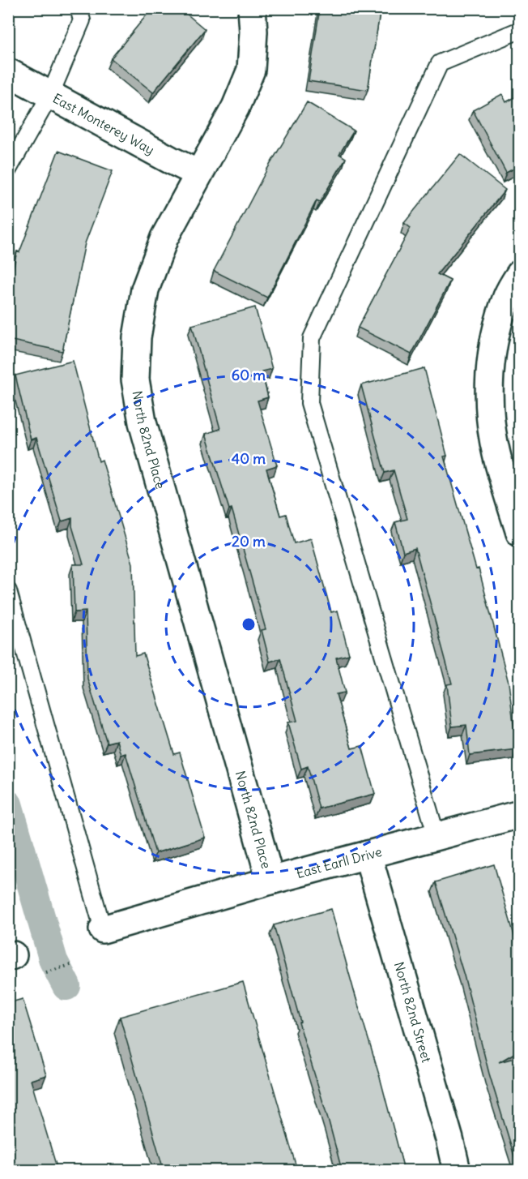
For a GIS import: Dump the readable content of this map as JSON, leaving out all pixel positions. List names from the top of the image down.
{
  "streets": {
    "street": [
      "East Monterey Way",
      "North 82nd Place",
      "East Earll Drive",
      "North 82nd Street"
    ]
  },
  "crossings": [
    ["East Monterey Way", "North 82nd Place"],
    ["North 82nd Place", "East Earll Drive"],
    ["East Earll Drive", "North 82nd Street"]
  ],
  "rings": ["60 m", "40 m", "20 m"]
}
